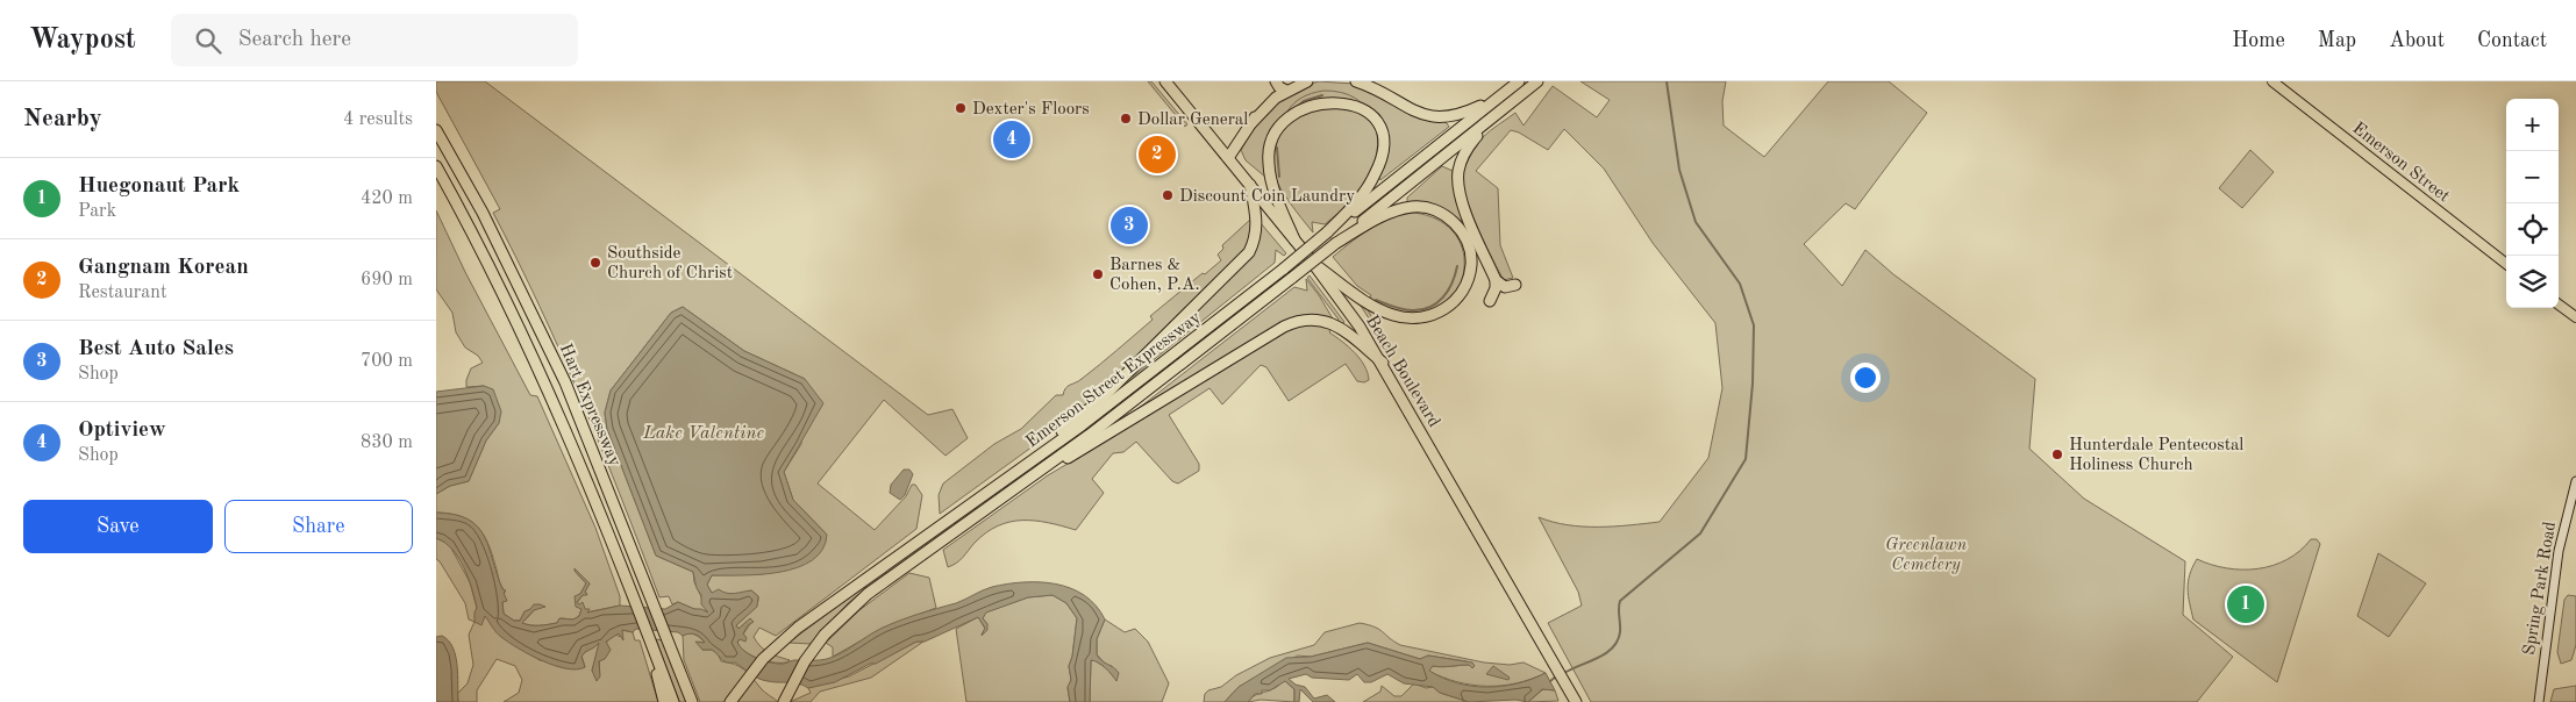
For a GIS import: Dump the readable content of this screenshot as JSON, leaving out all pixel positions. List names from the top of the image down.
{
  "streets": {
    "highway": ["Beach Boulevard", "Emerson Street Expressway", "Hart Expressway"],
    "main road": ["Emerson Street", "Spring Park Road"]
  },
  "water": ["Lake Valentine"],
  "parks": ["Greenlawn Cemetery"],
  "places": [
    "Dexter's Floors",
    "Dollar General",
    "Discount Coin Laundry",
    "Southside Church of Christ",
    "Barnes & Cohen, P.A.",
    "Hunterdale Pentecostal Holiness Church"
  ],
  "page": {
    "header": "Waypost",
    "search": "Search here",
    "nav": [
      "Home",
      "Map",
      "About",
      "Contact"
    ],
    "heading": ["Nearby", "4 results"],
    "map_buttons": ["+", "−"],
    "pins": [
      "4",
      "2",
      "3",
      "1"
    ],
    "list": [
      {
        "mark": "1",
        "name": "Huegonaut Park",
        "note": "Park",
        "value": "420 m"
      },
      {
        "mark": "2",
        "name": "Gangnam Korean",
        "note": "Restaurant",
        "value": "690 m"
      },
      {
        "mark": "3",
        "name": "Best Auto Sales",
        "note": "Shop",
        "value": "700 m"
      },
      {
        "mark": "4",
        "name": "Optiview",
        "note": "Shop",
        "value": "830 m"
      }
    ],
    "buttons": ["Save", "Share"]
  }
}
